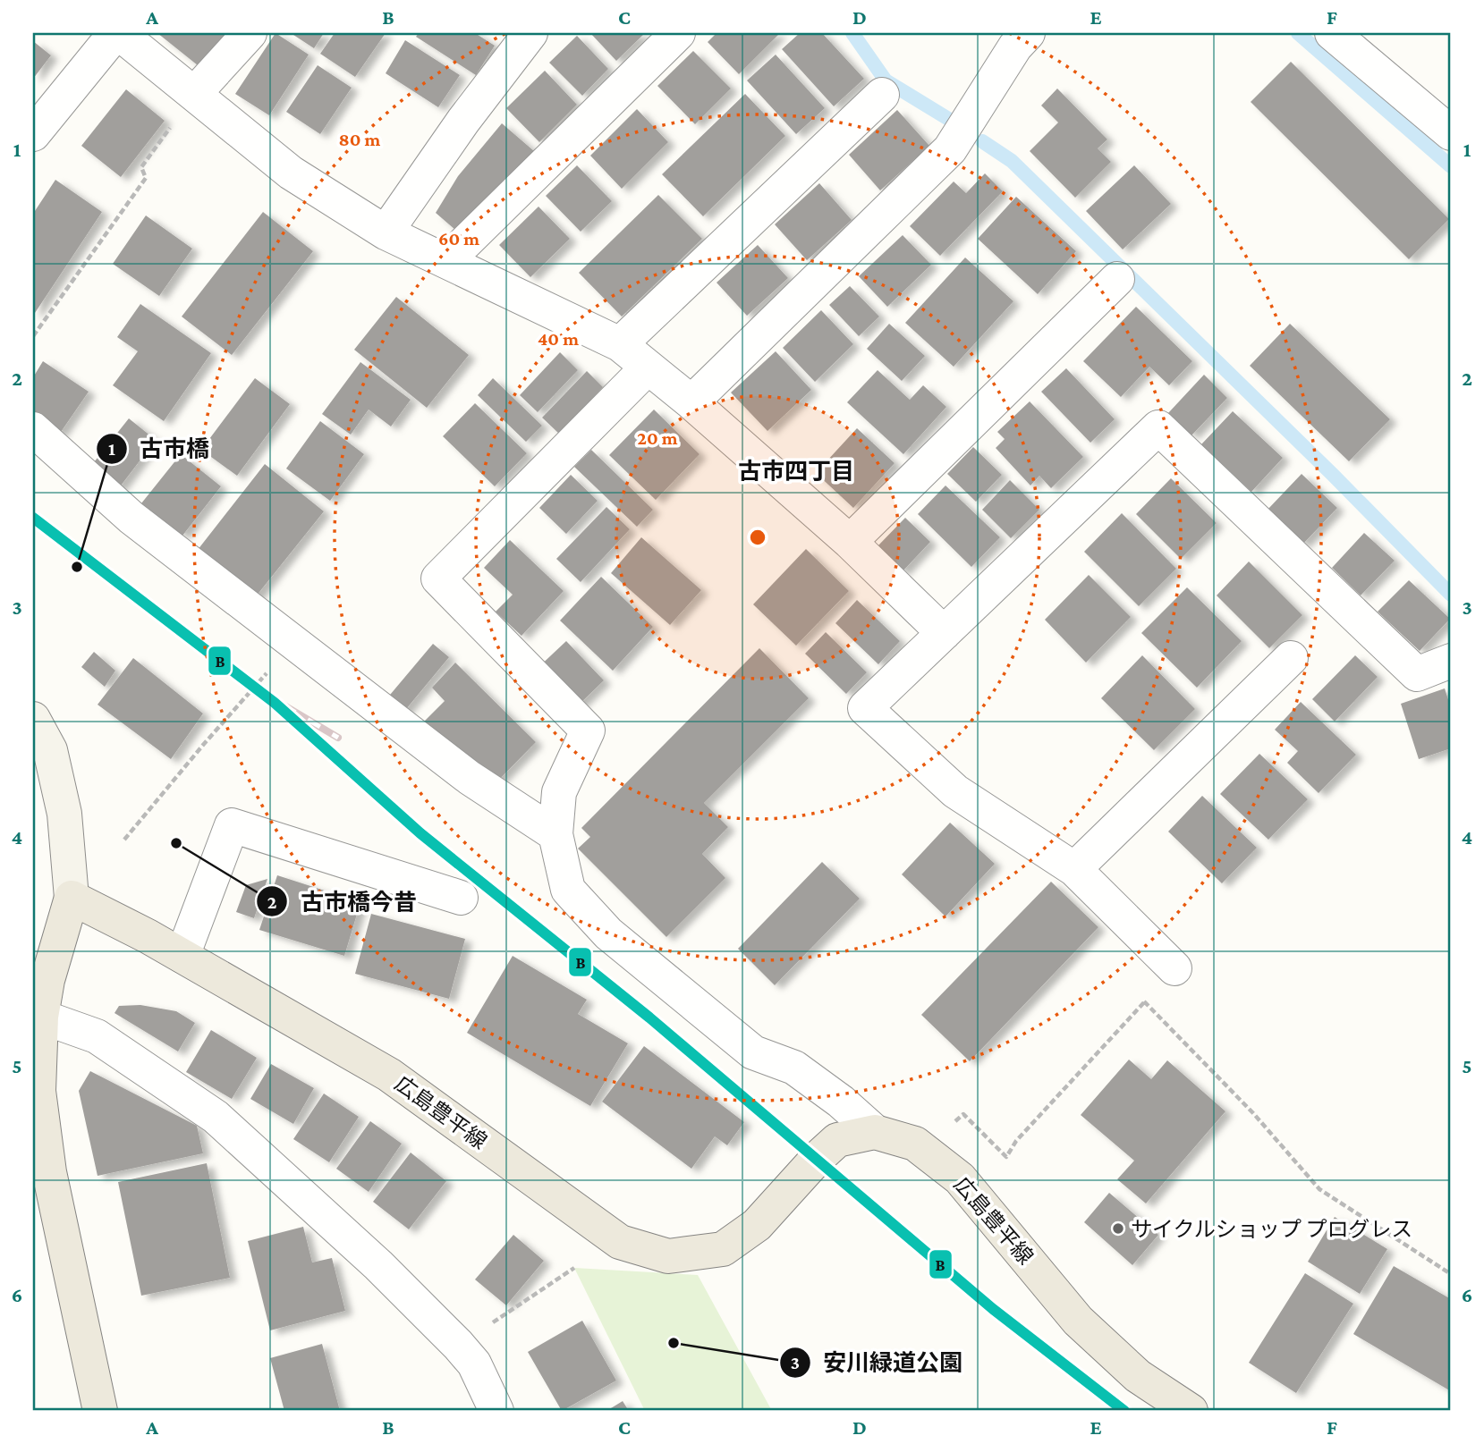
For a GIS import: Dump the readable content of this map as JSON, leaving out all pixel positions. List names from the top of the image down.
{
  "streets": {
    "main road": ["広島豊平線"]
  },
  "districts": ["古市四丁目"],
  "places": [
    "古市橋",
    "古市橋今昔",
    "サイクルショップ プログレス",
    "安川緑道公園"
  ],
  "lines": ["transit line B"],
  "grid": {
    "columns": [
      "A",
      "B",
      "C",
      "D",
      "E",
      "F"
    ],
    "rows": [
      "1",
      "2",
      "3",
      "4",
      "5",
      "6"
    ]
  },
  "rings": [
    "80 m",
    "60 m",
    "40 m",
    "20 m"
  ]
}
